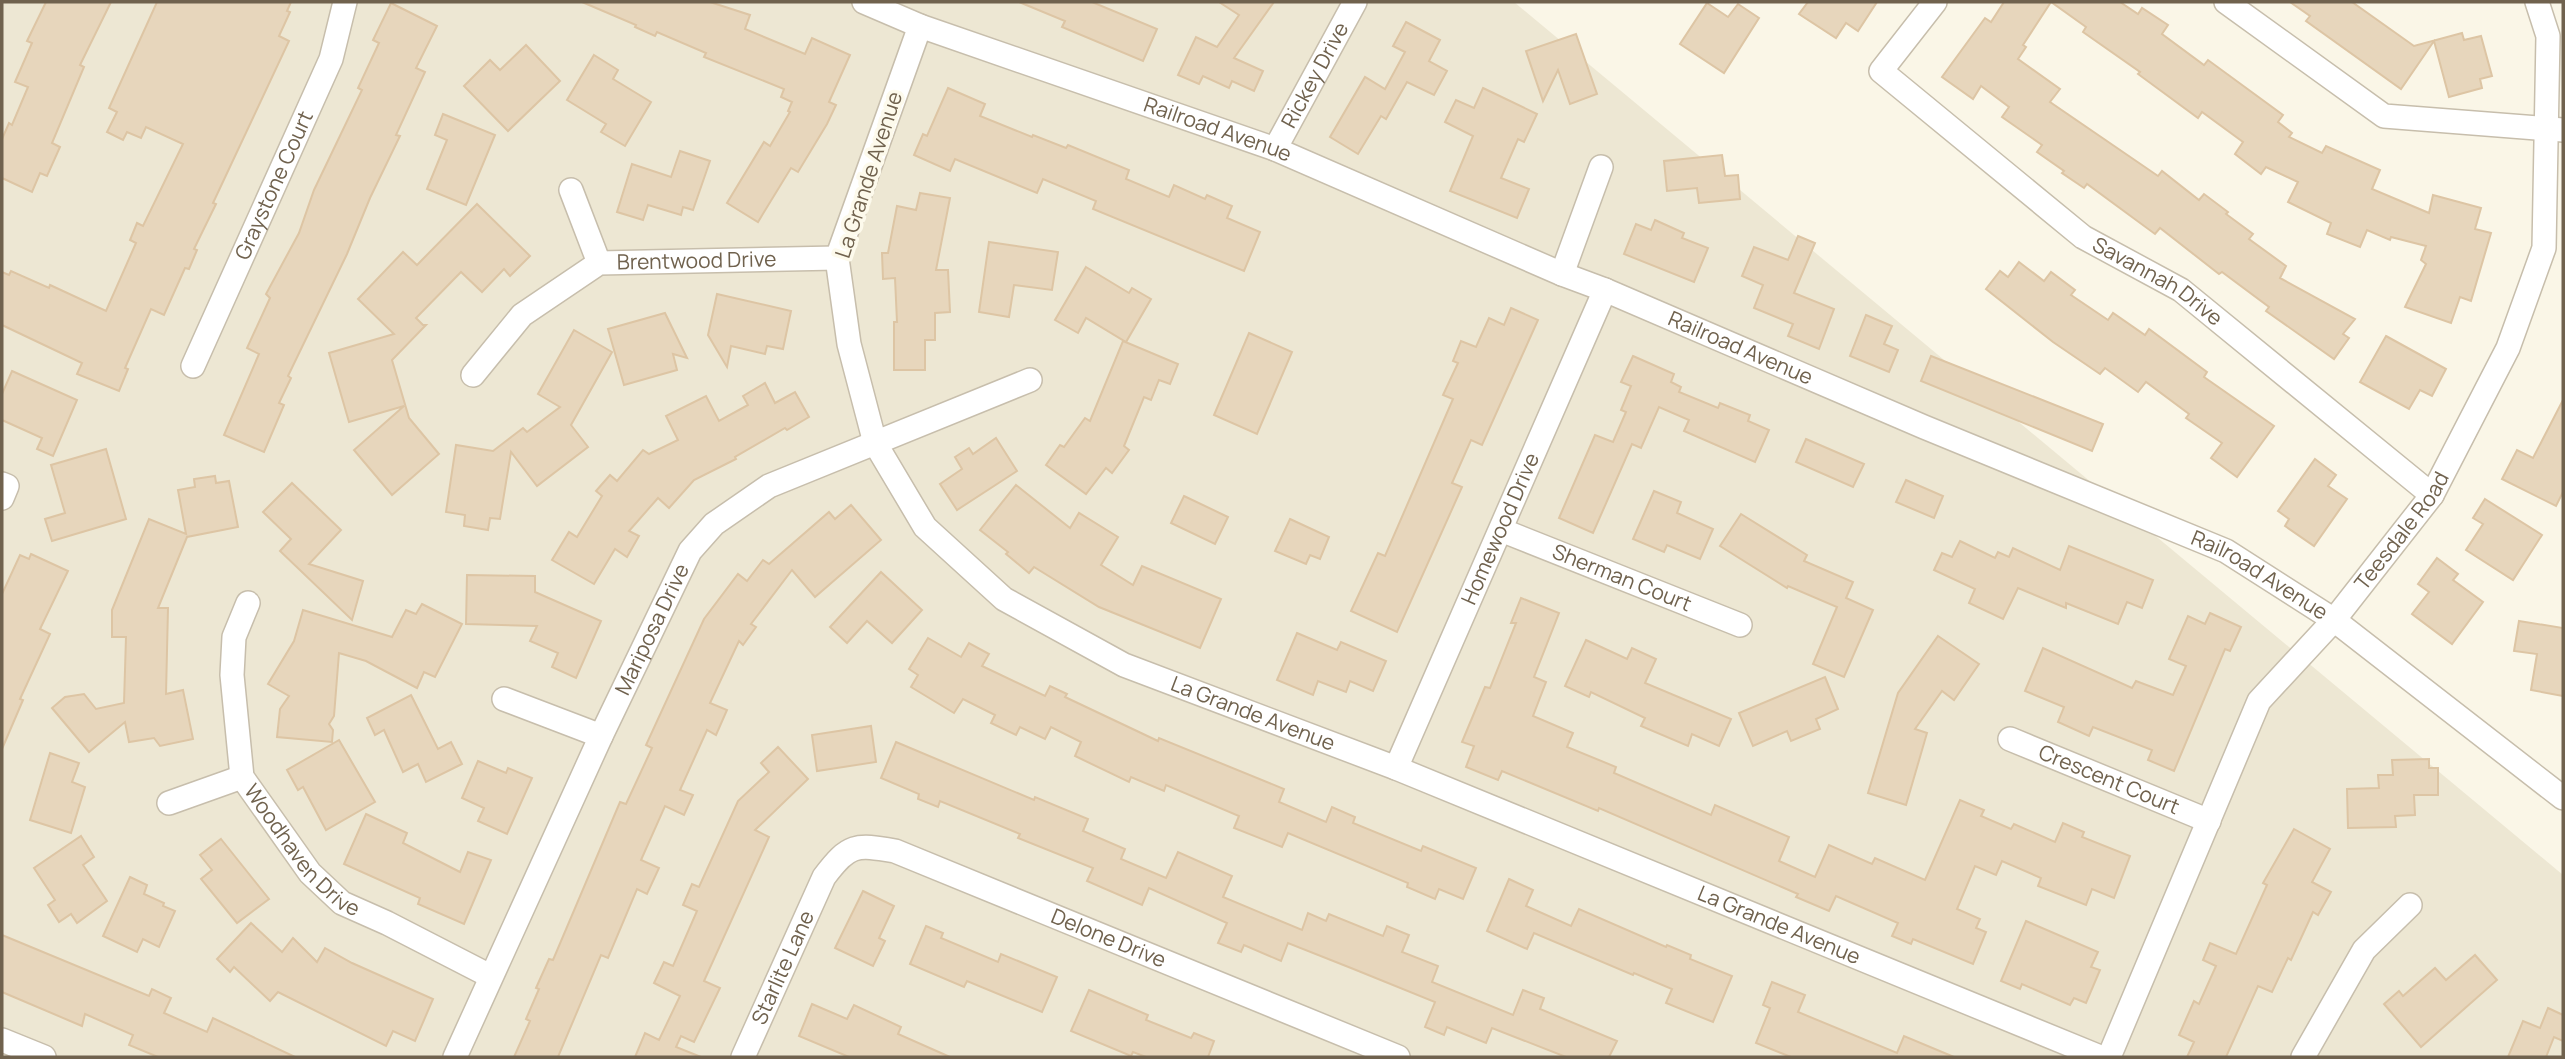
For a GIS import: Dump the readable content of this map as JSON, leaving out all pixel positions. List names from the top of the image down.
{
  "streets": {
    "street": [
      "Rickey Drive",
      "Railroad Avenue",
      "La Grande Avenue",
      "Graystone Court",
      "Brentwood Drive",
      "Savannah Drive",
      "Homewood Drive",
      "Teesdale Road",
      "Sherman Court",
      "Mariposa Drive",
      "Crescent Court",
      "Woodhaven Drive",
      "Delone Drive",
      "Starlite Lane"
    ]
  },
  "crossings": [
    ["Rickey Drive", "Railroad Avenue"],
    ["Railroad Avenue", "La Grande Avenue"],
    ["Railroad Avenue", "Homewood Drive"],
    ["Railroad Avenue", "Teesdale Road"],
    ["La Grande Avenue", "Brentwood Drive"],
    ["La Grande Avenue", "Homewood Drive"],
    ["La Grande Avenue", "Mariposa Drive"],
    ["Savannah Drive", "Teesdale Road"],
    ["Homewood Drive", "Sherman Court"],
    ["Teesdale Road", "Crescent Court"],
    ["Mariposa Drive", "Woodhaven Drive"],
    ["Delone Drive", "Starlite Lane"]
  ]
}
